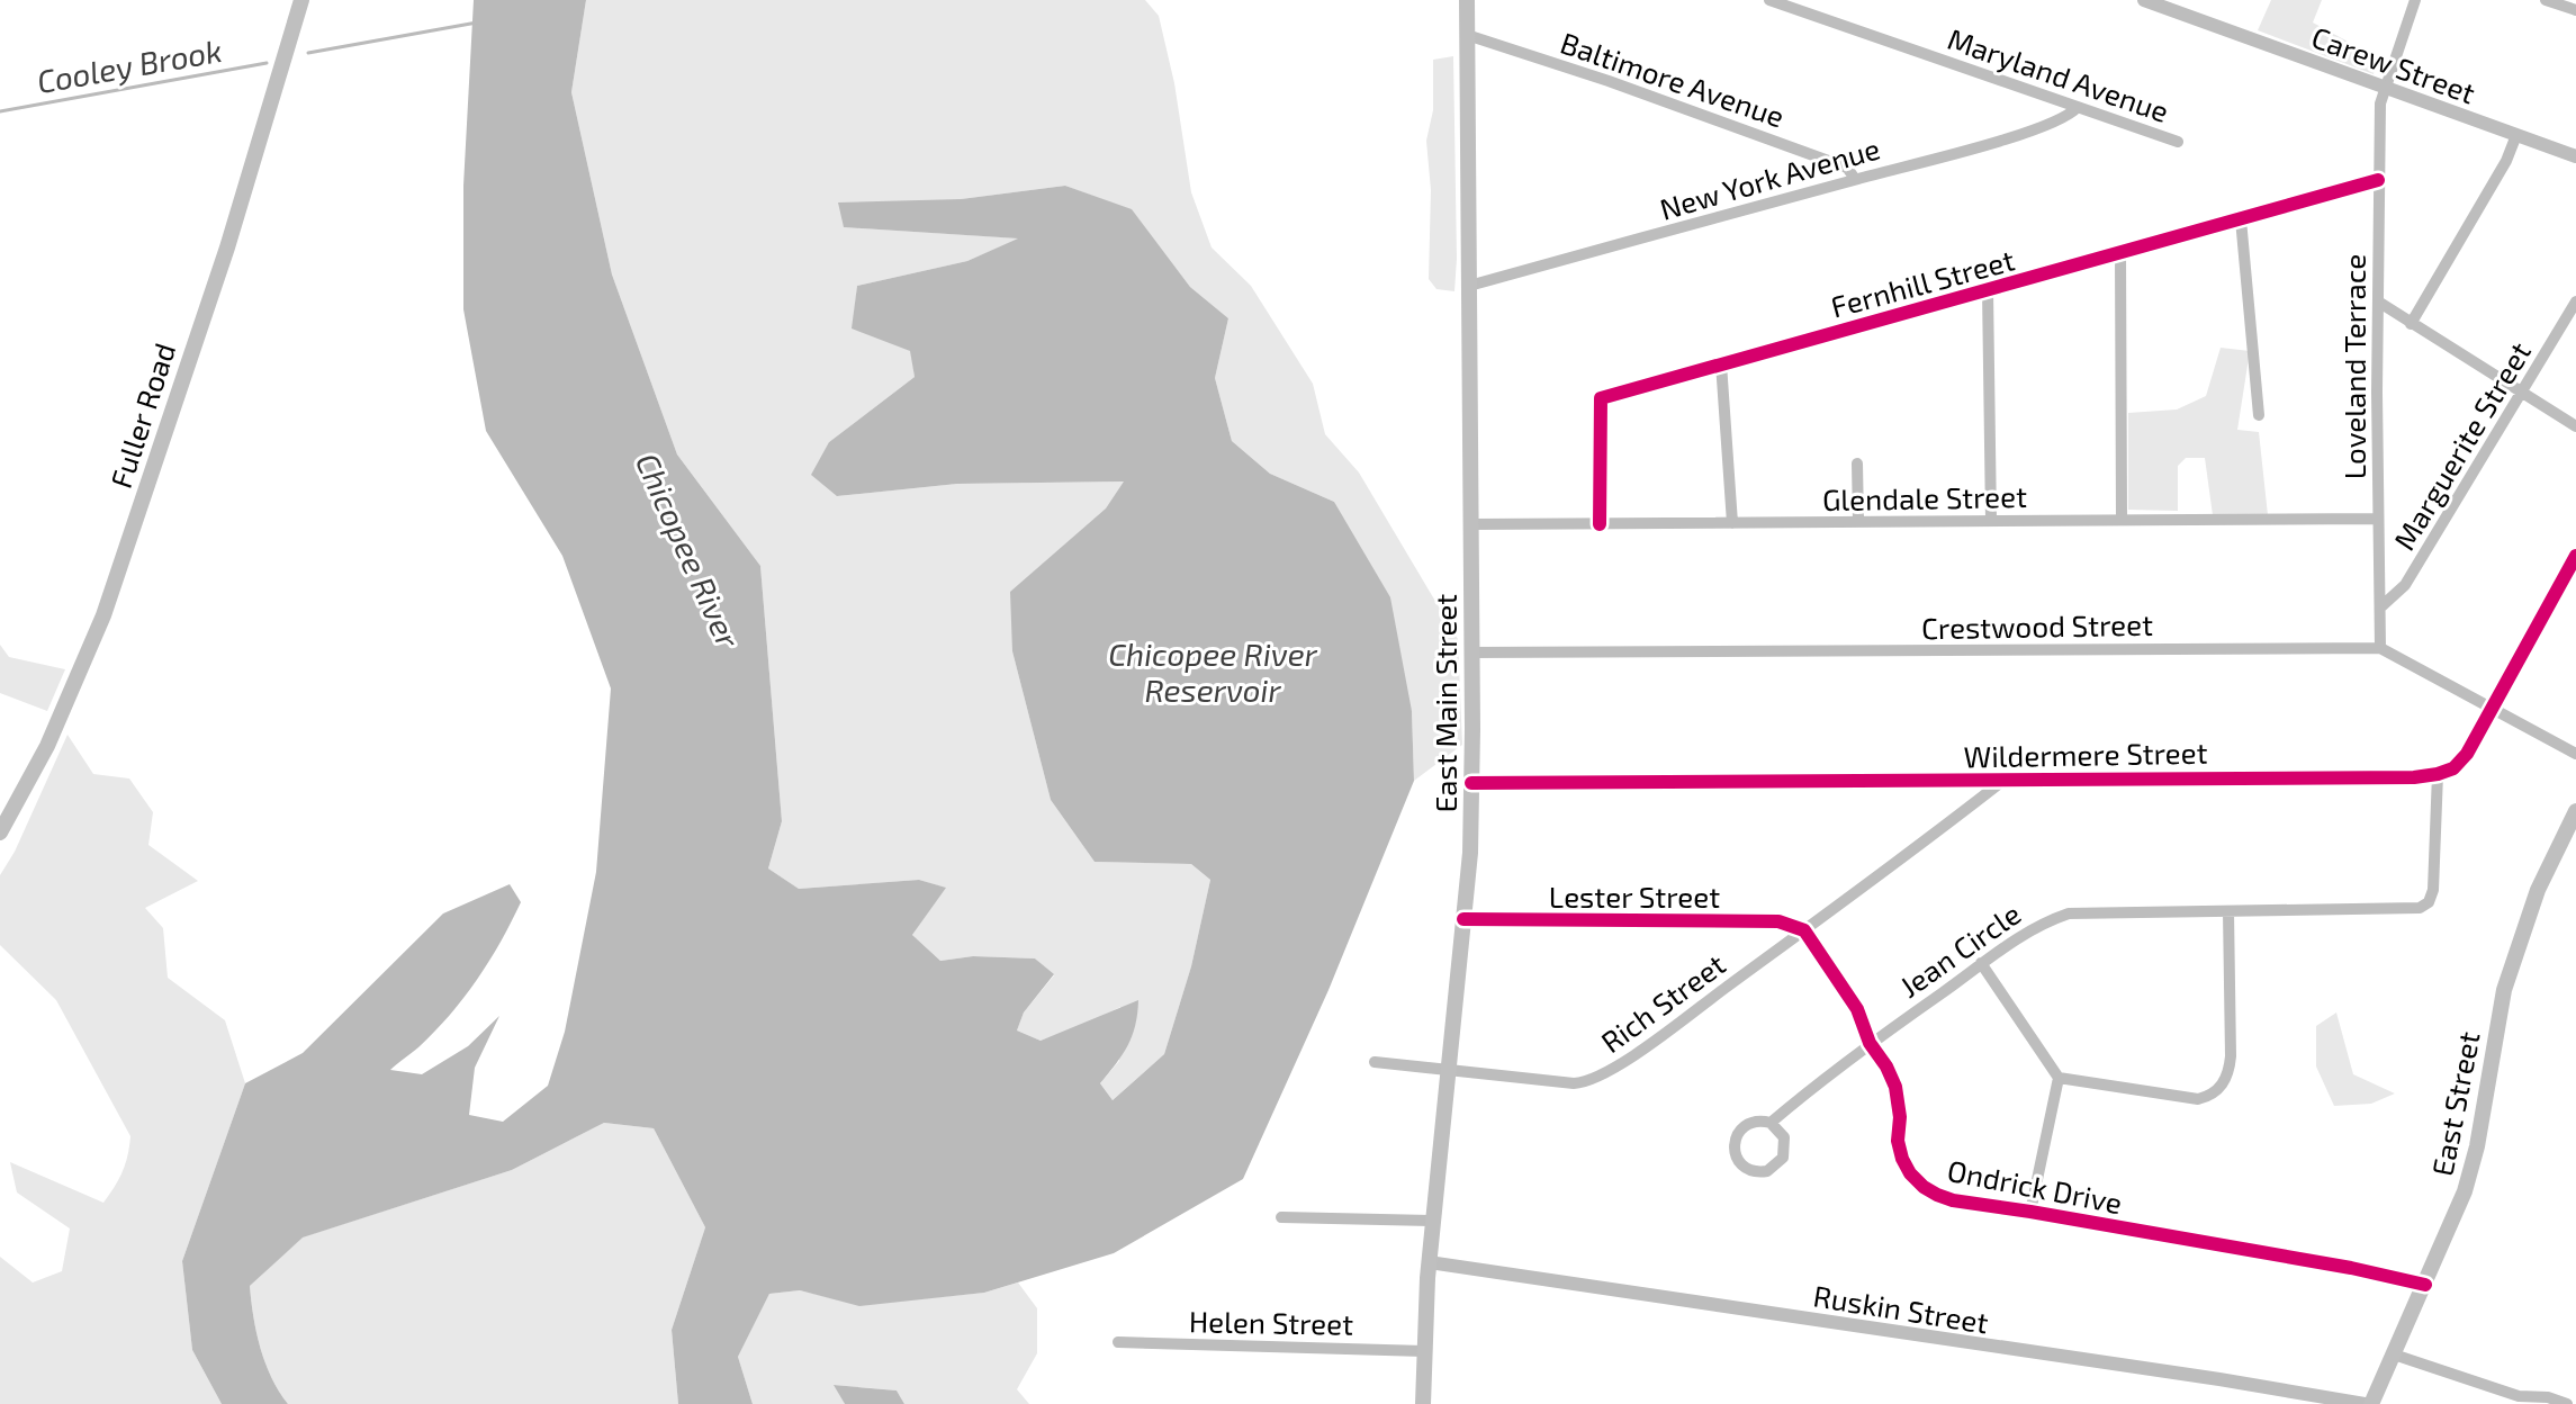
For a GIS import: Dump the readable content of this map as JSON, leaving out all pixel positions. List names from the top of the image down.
{
  "streets": {
    "main road": ["Fuller Road", "East Main Street", "East Street"],
    "street": [
      "Carew Street",
      "Maryland Avenue",
      "Baltimore Avenue",
      "New York Avenue",
      "Fernhill Street",
      "Loveland Terrace",
      "Marguerite Street",
      "Glendale Street",
      "Crestwood Street",
      "Wildermere Street",
      "Lester Street",
      "Jean Circle",
      "Rich Street",
      "Ondrick Drive",
      "Ruskin Street",
      "Helen Street"
    ]
  },
  "crossings": [
    ["Carew Street", "Loveland Terrace"],
    ["Maryland Avenue", "New York Avenue"],
    ["Baltimore Avenue", "New York Avenue"],
    ["Baltimore Avenue", "East Main Street"],
    ["New York Avenue", "East Main Street"],
    ["Fernhill Street", "Loveland Terrace"],
    ["Fernhill Street", "Glendale Street"],
    ["Loveland Terrace", "Marguerite Street"],
    ["Loveland Terrace", "Glendale Street"],
    ["Loveland Terrace", "Crestwood Street"],
    ["Glendale Street", "East Main Street"],
    ["Crestwood Street", "East Main Street"],
    ["East Main Street", "Wildermere Street"],
    ["East Main Street", "Lester Street"],
    ["East Main Street", "Rich Street"],
    ["East Main Street", "Ruskin Street"],
    ["East Main Street", "Helen Street"],
    ["Wildermere Street", "Jean Circle"],
    ["Wildermere Street", "Rich Street"],
    ["Lester Street", "Rich Street"],
    ["Lester Street", "Ondrick Drive"],
    ["Jean Circle", "Ondrick Drive"],
    ["Rich Street", "Ondrick Drive"],
    ["East Street", "Ondrick Drive"]
  ],
  "water": ["Cooley Brook", "Chicopee River", "Chicopee River Reservoir"]
}
